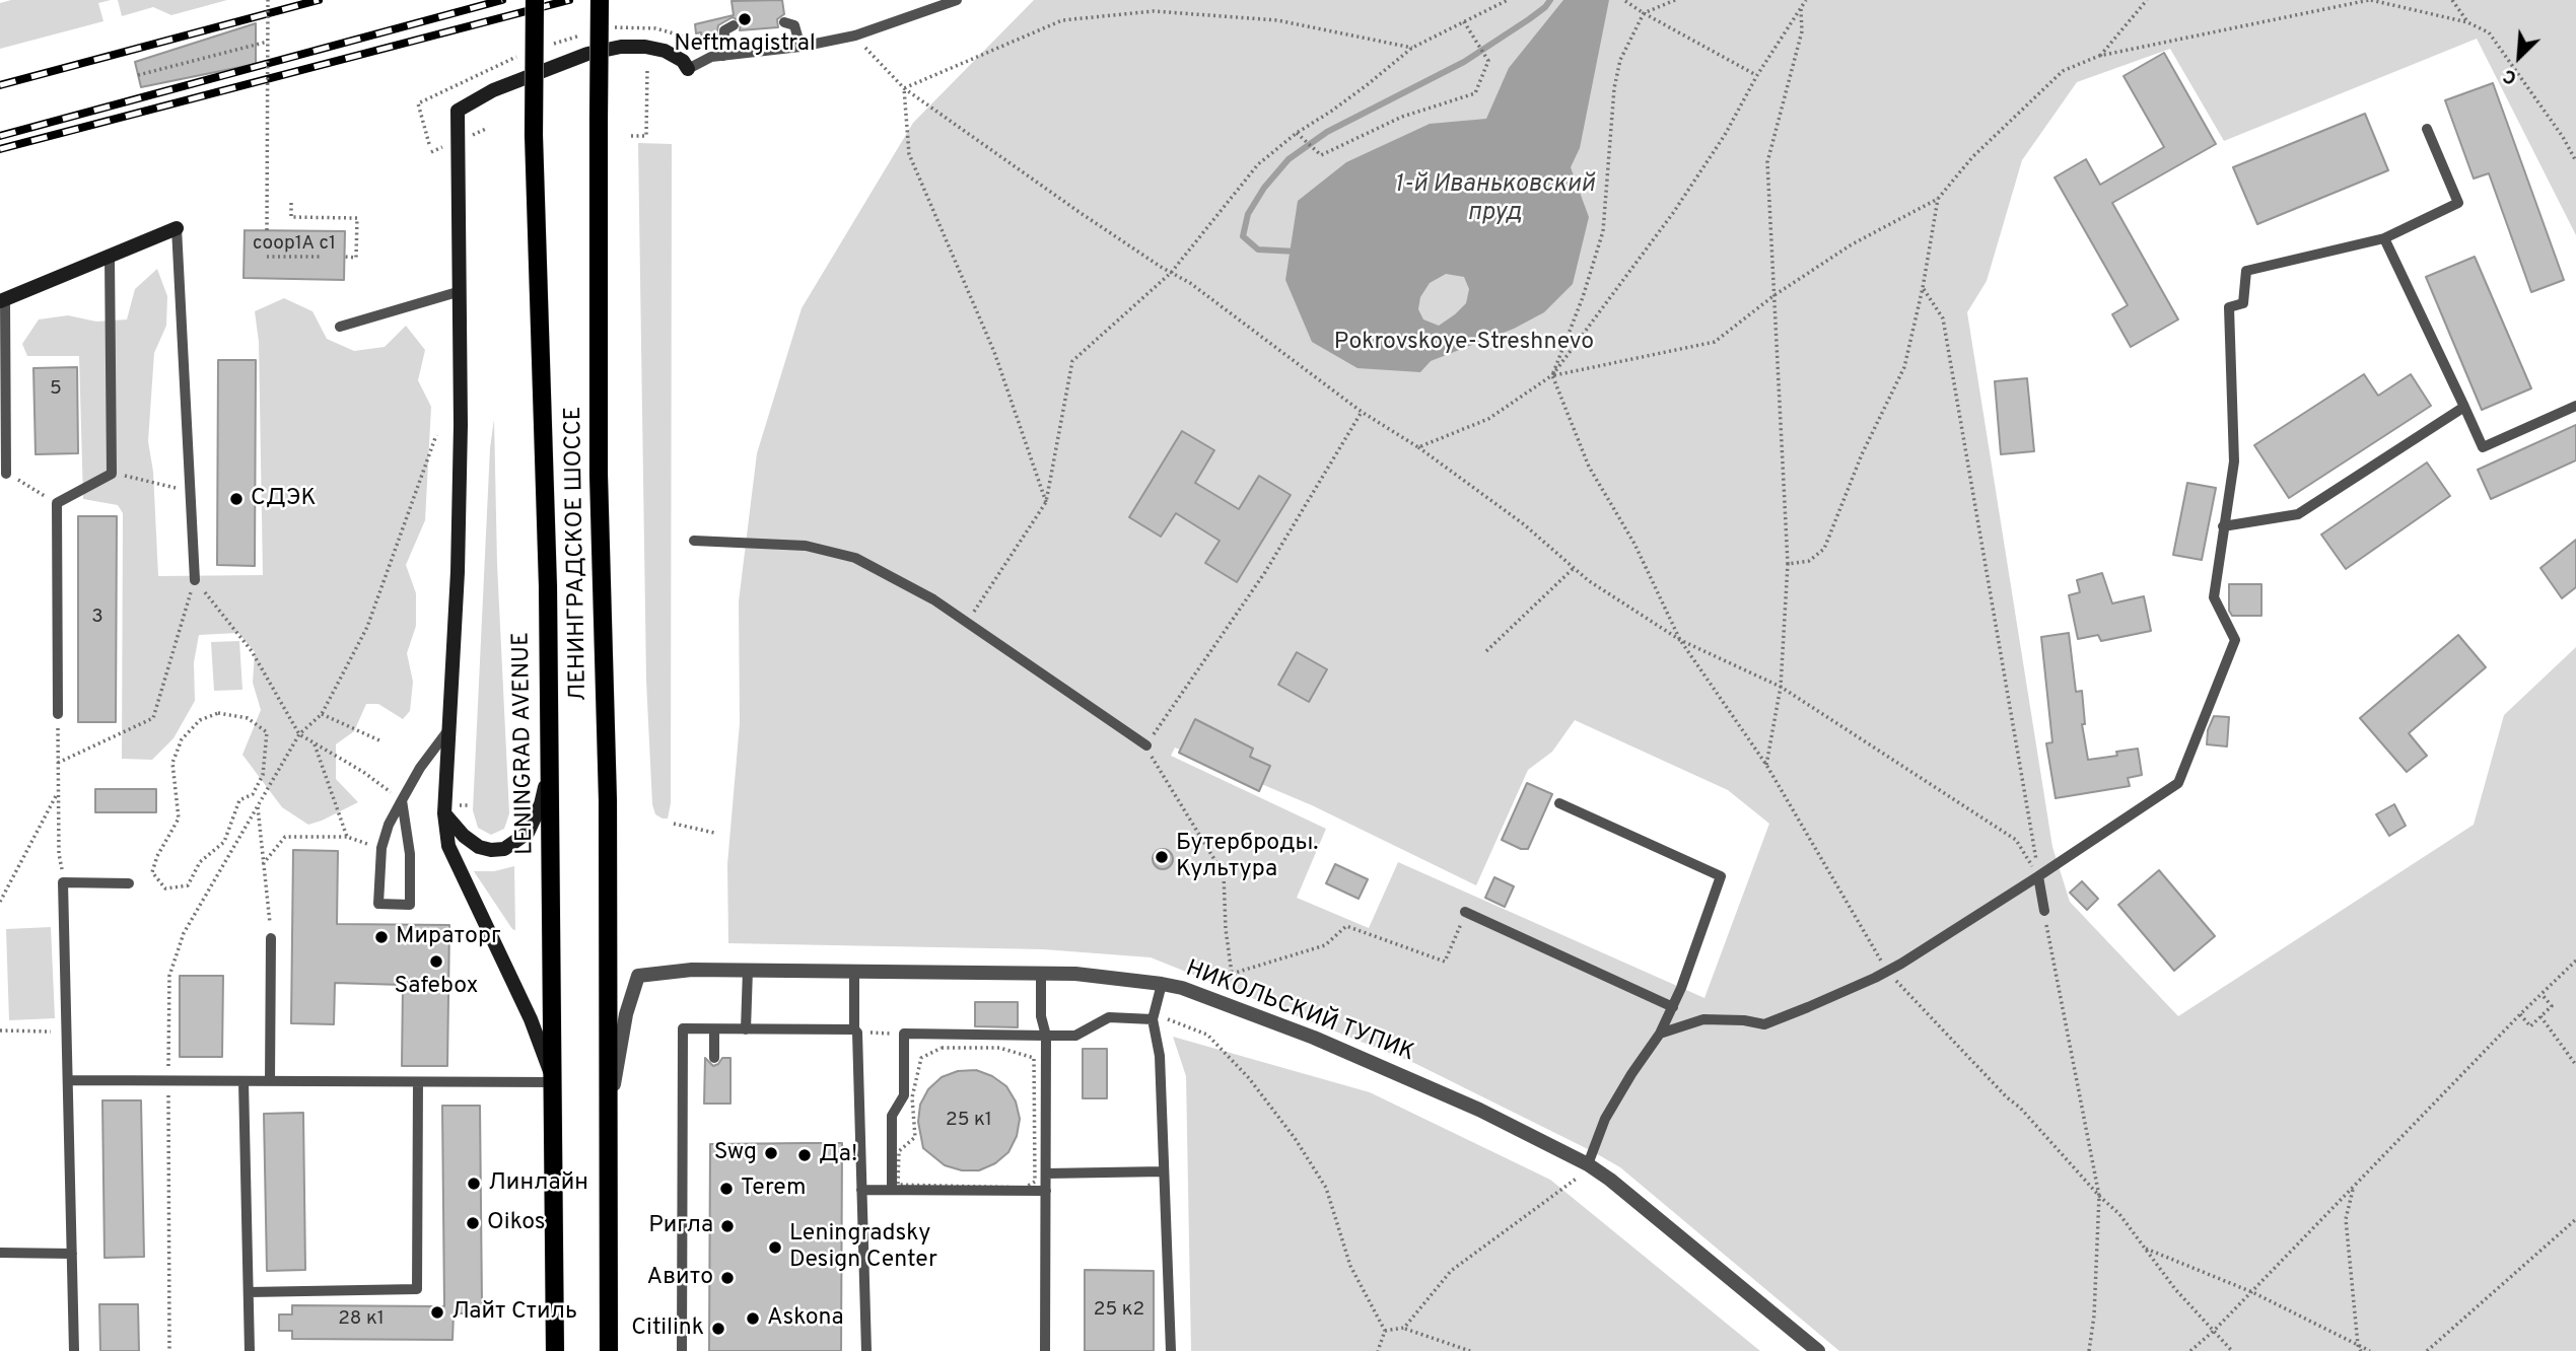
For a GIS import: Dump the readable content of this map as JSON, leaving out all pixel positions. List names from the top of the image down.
{
  "streets": {
    "main road": ["ЛЕНИНГРАДСКОЕ ШОССЕ", "LENINGRAD AVENUE"],
    "street": ["НИКОЛЬСКИЙ ТУПИК"]
  },
  "crossings": [
    ["ЛЕНИНГРАДСКОЕ ШОССЕ", "НИКОЛЬСКИЙ ТУПИК"]
  ],
  "water": ["1-й Иваньковский пруд"],
  "parks": ["Pokrovskoye-Streshnevo"],
  "places": [
    "Neftmagistral",
    "СДЭК",
    "Бутерброды. Культура",
    "Мираторг",
    "Safebox",
    "Swg",
    "Да!",
    "Линлайн",
    "Terem",
    "Oikos",
    "Ригла",
    "Leningradsky Design Center",
    "Авито",
    "Лайт Стиль",
    "Askona",
    "Citilink"
  ],
  "house_numbers": [
    "соор1А с1",
    "5",
    "3",
    "25 к1",
    "25 к2",
    "28 к1"
  ],
  "north": "bottom left"
}
